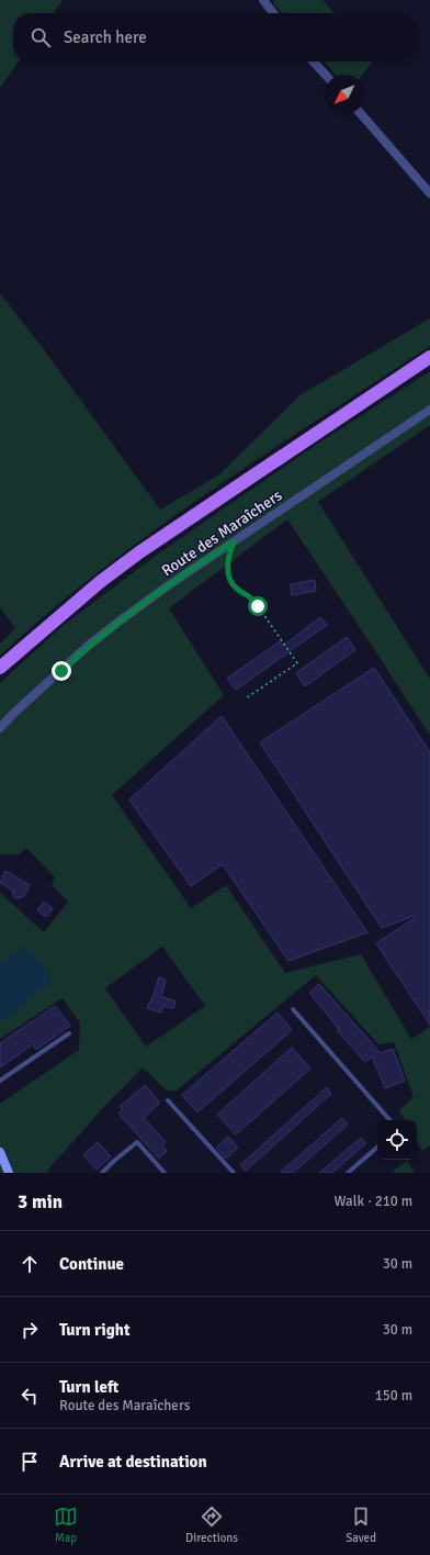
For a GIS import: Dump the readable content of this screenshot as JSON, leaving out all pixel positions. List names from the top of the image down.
{
  "streets": {
    "street": ["Route des Maraîchers"]
  },
  "north": "bottom left",
  "page": {
    "search": "Search here",
    "heading": ["3 min", "Walk · 210 m"],
    "list": [
      ["Continue", "30 m"],
      ["Turn right", "30 m"],
      ["Turn left", "Route des Maraîchers", "150 m"],
      "Arrive at destination"
    ],
    "nav": ["Map", "Directions", "Saved"]
  }
}
